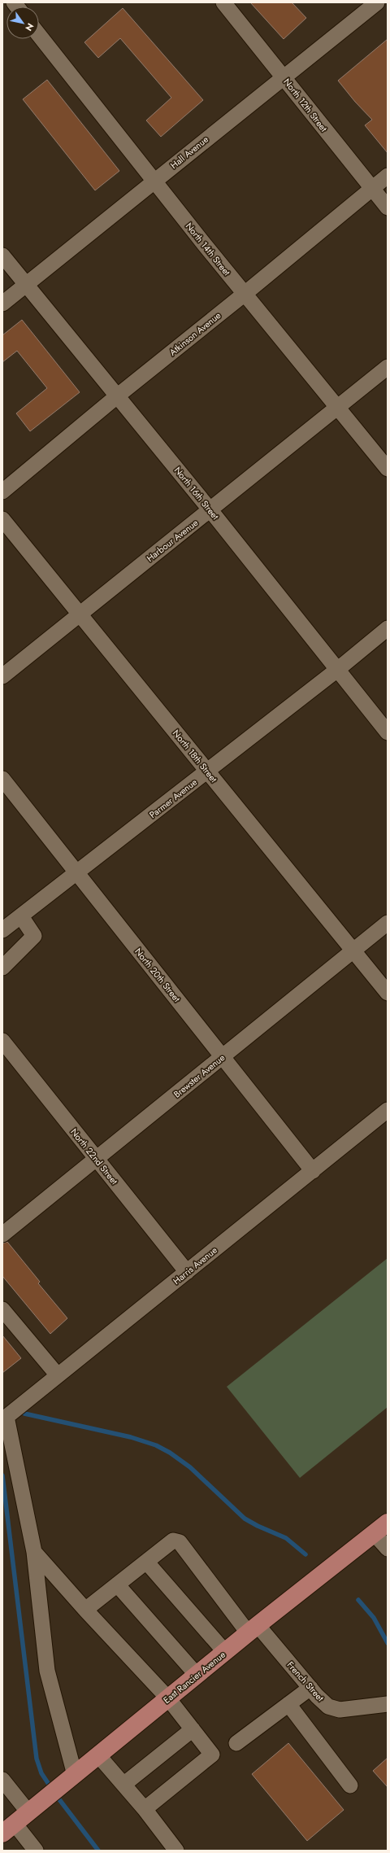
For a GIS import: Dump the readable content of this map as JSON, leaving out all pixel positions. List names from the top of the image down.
{
  "streets": {
    "main road": ["East Rancier Avenue"],
    "street": [
      "North 12th Street",
      "Hall Avenue",
      "North 14th Street",
      "Atkinson Avenue",
      "North 16th Street",
      "Harbour Avenue",
      "North 18th Street",
      "Parmer Avenue",
      "North 20th Street",
      "Brewster Avenue",
      "North 22nd Street",
      "Harris Avenue",
      "French Street"
    ]
  },
  "crossings": [
    ["North 12th Street", "Hall Avenue"],
    ["North 12th Street", "Atkinson Avenue"],
    ["Hall Avenue", "North 14th Street"],
    ["Hall Avenue", "North 16th Street"],
    ["North 14th Street", "Atkinson Avenue"],
    ["North 14th Street", "Harbour Avenue"],
    ["Atkinson Avenue", "North 16th Street"],
    ["North 16th Street", "Harbour Avenue"],
    ["North 16th Street", "Parmer Avenue"],
    ["Harbour Avenue", "North 18th Street"],
    ["North 18th Street", "Parmer Avenue"],
    ["North 18th Street", "Brewster Avenue"],
    ["Parmer Avenue", "North 20th Street"],
    ["North 20th Street", "Brewster Avenue"],
    ["North 20th Street", "Harris Avenue"],
    ["Brewster Avenue", "North 22nd Street"],
    ["North 22nd Street", "Harris Avenue"],
    ["East Rancier Avenue", "French Street"]
  ],
  "north": "bottom right"
}
